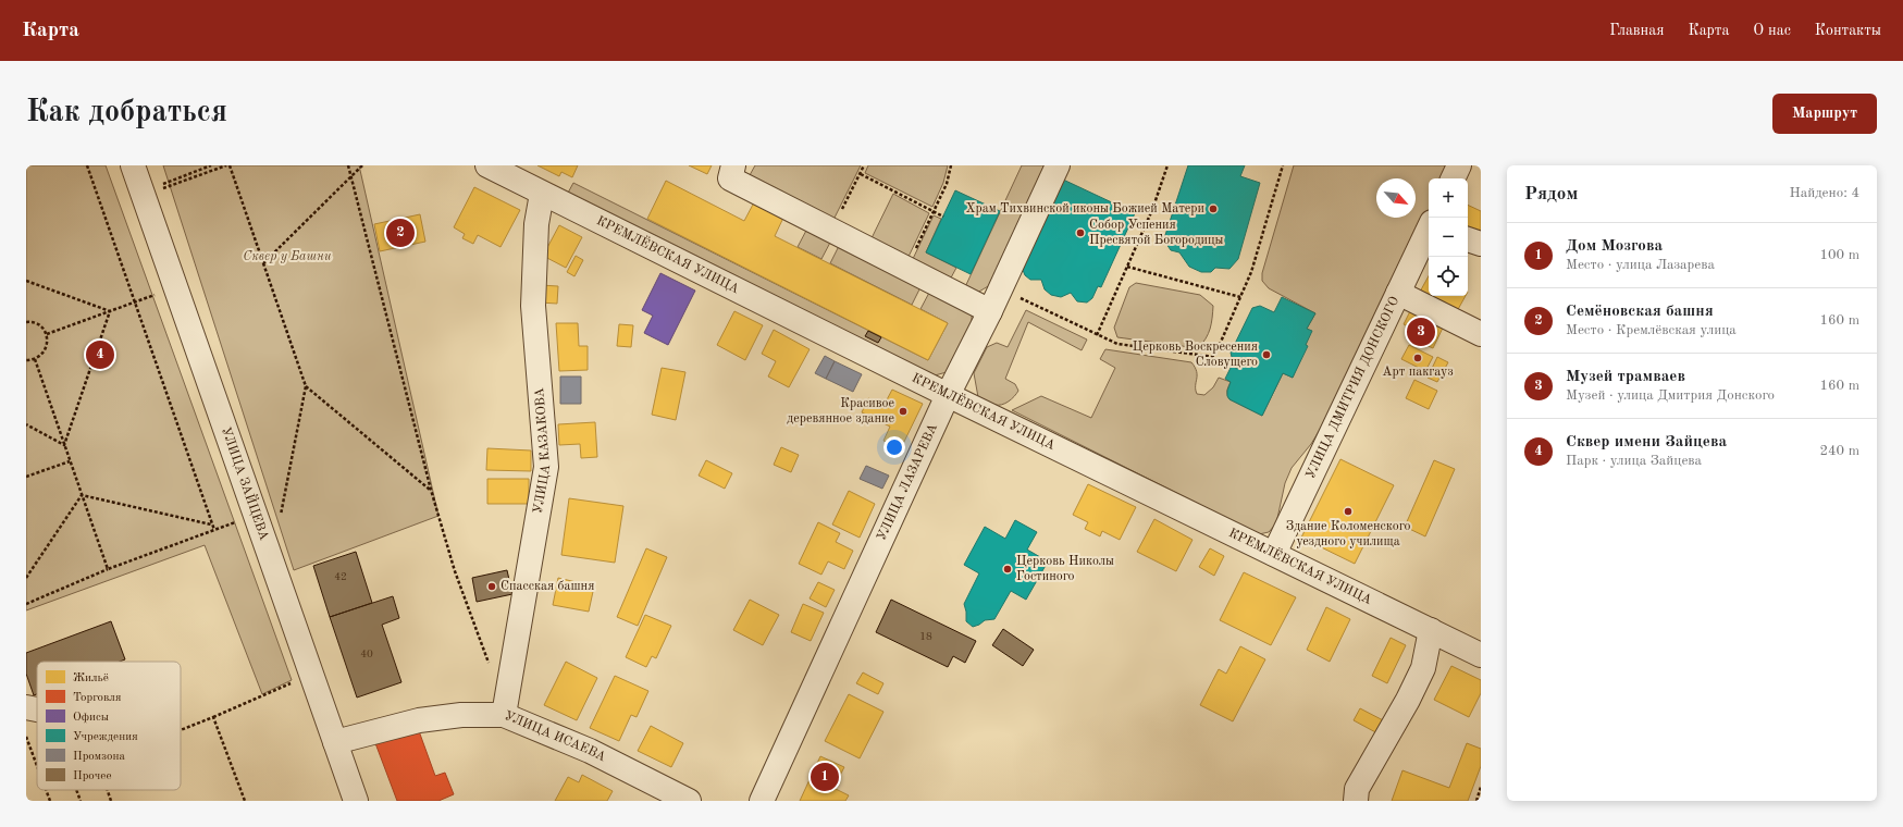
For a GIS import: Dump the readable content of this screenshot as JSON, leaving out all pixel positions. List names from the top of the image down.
{
  "streets": {
    "street": [
      "КРЕМЛЁВСКАЯ УЛИЦА",
      "УЛИЦА ДМИТРИЯ ДОНСКОГО",
      "УЛИЦА КАЗАКОВА",
      "УЛИЦА ЛАЗАРЕВА",
      "УЛИЦА ЗАЙЦЕВА",
      "УЛИЦА ИСАЕВА"
    ]
  },
  "crossings": [
    ["КРЕМЛЁВСКАЯ УЛИЦА", "УЛИЦА ДМИТРИЯ ДОНСКОГО"],
    ["КРЕМЛЁВСКАЯ УЛИЦА", "УЛИЦА КАЗАКОВА"],
    ["КРЕМЛЁВСКАЯ УЛИЦА", "УЛИЦА ЛАЗАРЕВА"],
    ["УЛИЦА КАЗАКОВА", "УЛИЦА ИСАЕВА"],
    ["УЛИЦА ЗАЙЦЕВА", "УЛИЦА ИСАЕВА"]
  ],
  "parks": ["Сквер у Башни"],
  "places": [
    "Храм Тихвинской иконы Божией Матери",
    "Собор Успения Пресвятой Богородицы",
    "Церковь Воскресения Словущего",
    "Арт пакгауз",
    "Красивое деревянное здание",
    "Здание Коломенского уездного училища",
    "Церковь Николы Гостиного",
    "Спасская башня"
  ],
  "house_numbers": ["42", "18", "40"],
  "legend": [
    "Жильё",
    "Торговля",
    "Офисы",
    "Учреждения",
    "Промзона",
    "Прочее"
  ],
  "north": "bottom right",
  "page": {
    "header": "Карта",
    "nav": [
      "Главная",
      "Карта",
      "О нас",
      "Контакты"
    ],
    "buttons": "Маршрут",
    "title": "Как добраться",
    "heading": ["Рядом", "Найдено: 4"],
    "map_buttons": ["+", "−"],
    "pins": [
      "2",
      "3",
      "4",
      "1"
    ],
    "list": [
      {
        "mark": "1",
        "name": "Дом Мозгова",
        "note": "Место · улица Лазарева",
        "value": "100 m"
      },
      {
        "mark": "2",
        "name": "Семёновская башня",
        "note": "Место · Кремлёвская улица",
        "value": "160 m"
      },
      {
        "mark": "3",
        "name": "Музей трамваев",
        "note": "Музей · улица Дмитрия Донского",
        "value": "160 m"
      },
      {
        "mark": "4",
        "name": "Сквер имени Зайцева",
        "note": "Парк · улица Зайцева",
        "value": "240 m"
      }
    ]
  }
}
